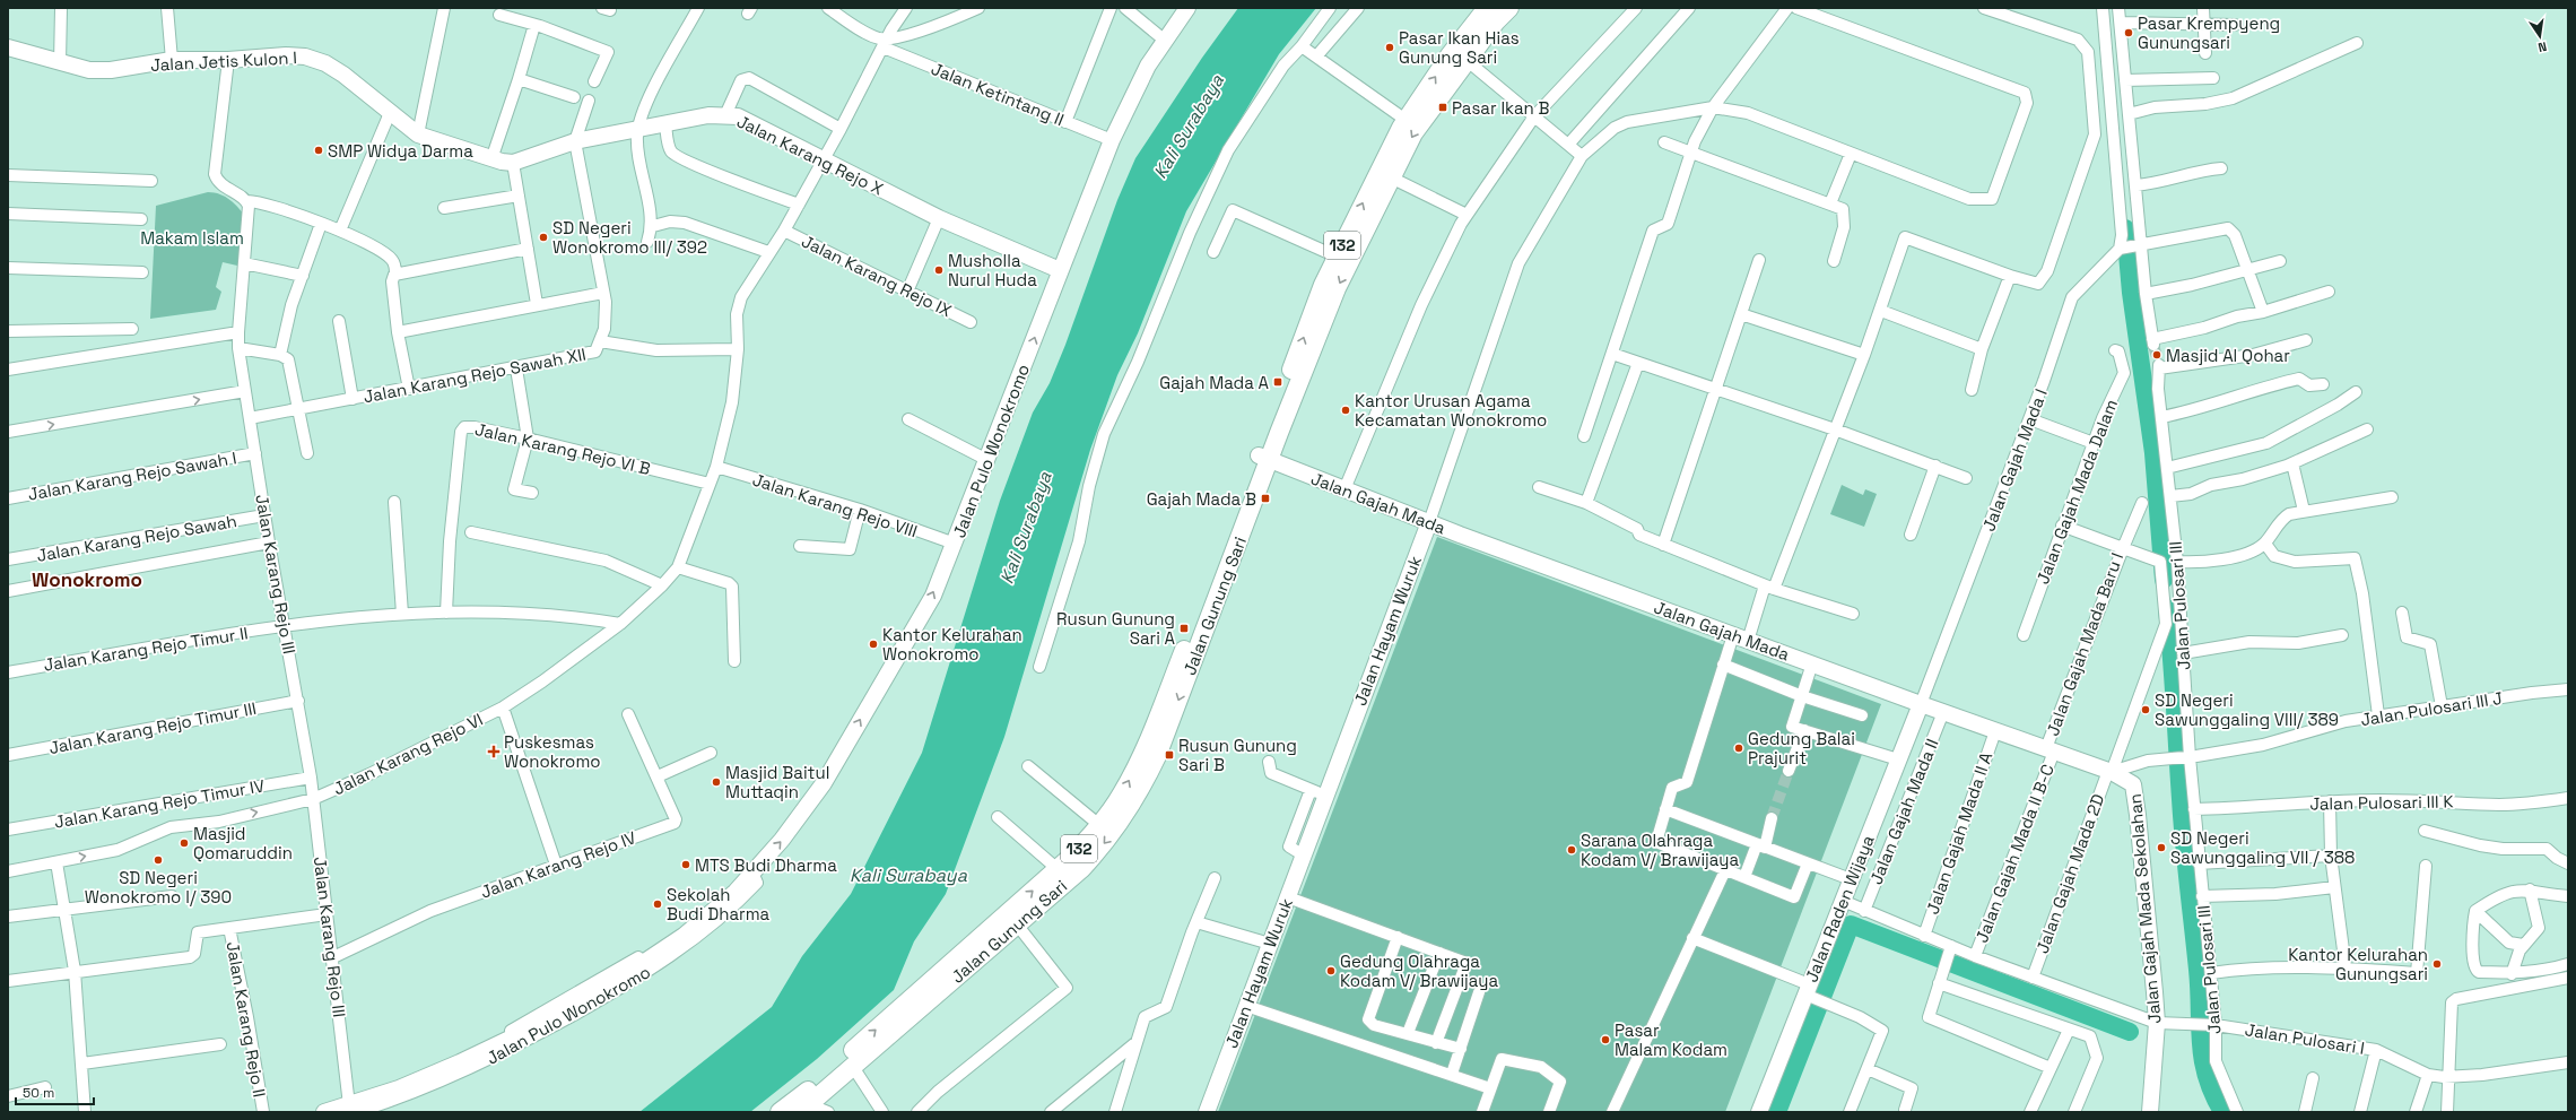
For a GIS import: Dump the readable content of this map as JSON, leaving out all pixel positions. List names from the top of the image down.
{
  "streets": {
    "main road": ["132", "Jalan Gunung Sari"],
    "street": [
      "Jalan Jetis Kulon I",
      "Jalan Ketintang II",
      "Jalan Karang Rejo X",
      "Jalan Karang Rejo IX",
      "Jalan Karang Rejo Sawah XII",
      "Jalan Karang Rejo VI B",
      "Jalan Pulo Wonokromo",
      "Jalan Gajah Mada I",
      "Jalan Karang Rejo Sawah I",
      "Jalan Gajah Mada Dalam",
      "Jalan Gajah Mada",
      "Jalan Karang Rejo VIII",
      "Jalan Karang Rejo Sawah",
      "Jalan Karang Rejo III",
      "Jalan Pulosari III",
      "Jalan Hayam Wuruk",
      "Jalan Gajah Mada Baru I",
      "Jalan Karang Rejo Timur II",
      "Jalan Pulosari III J",
      "Jalan Karang Rejo Timur III",
      "Jalan Karang Rejo VI",
      "Jalan Pulosari III K",
      "Jalan Karang Rejo Timur IV",
      "Jalan Gajah Mada II",
      "Jalan Gajah Mada II A",
      "Jalan Gajah Mada II B-C",
      "Jalan Karang Rejo IV",
      "Jalan Gajah Mada 2D",
      "Jalan Raden Wijaya",
      "Jalan Gajah Mada Sekolahan",
      "Jalan Karang Rejo II",
      "Jalan Pulosari I"
    ]
  },
  "crossings": [
    ["Jalan Jetis Kulon I", "Jalan Karang Rejo X"],
    ["Jalan Ketintang II", "Jalan Pulo Wonokromo"],
    ["Jalan Ketintang II", "Jalan Karang Rejo VI"],
    ["Jalan Karang Rejo X", "Jalan Karang Rejo Sawah XII"],
    ["Jalan Karang Rejo X", "Jalan Pulo Wonokromo"],
    ["Jalan Karang Rejo X", "Jalan Karang Rejo VI"],
    ["Jalan Karang Rejo IX", "Jalan Karang Rejo VI"],
    ["Jalan Karang Rejo Sawah XII", "Jalan Karang Rejo III"],
    ["Jalan Karang Rejo VI B", "Jalan Karang Rejo Timur II"],
    ["Jalan Karang Rejo VI B", "Jalan Karang Rejo VI"],
    ["Jalan Pulo Wonokromo", "Jalan Karang Rejo VIII"],
    ["Jalan Pulo Wonokromo", "Jalan Karang Rejo III"],
    ["Jalan Gajah Mada I", "Jalan Gajah Mada"],
    ["Jalan Gajah Mada I", "Jalan Raden Wijaya"],
    ["Jalan Karang Rejo Sawah I", "Jalan Karang Rejo III"],
    ["Jalan Gajah Mada Dalam", "Jalan Gajah Mada Baru I"],
    ["Jalan Gajah Mada", "Jalan Gunung Sari"],
    ["Jalan Gajah Mada", "Jalan Hayam Wuruk"],
    ["Jalan Gajah Mada", "Jalan Gajah Mada Baru I"],
    ["Jalan Gajah Mada", "Jalan Gajah Mada II"],
    ["Jalan Gajah Mada", "Jalan Gajah Mada II A"],
    ["Jalan Gajah Mada", "Jalan Gajah Mada II B-C"],
    ["Jalan Gajah Mada", "Jalan Gajah Mada 2D"],
    ["Jalan Gajah Mada", "Jalan Raden Wijaya"],
    ["Jalan Gajah Mada", "Jalan Gajah Mada Sekolahan"],
    ["Jalan Karang Rejo VIII", "Jalan Karang Rejo VI"],
    ["Jalan Karang Rejo Sawah", "Jalan Karang Rejo III"],
    ["Jalan Karang Rejo III", "Jalan Karang Rejo Timur II"],
    ["Jalan Karang Rejo III", "Jalan Karang Rejo Timur III"],
    ["Jalan Karang Rejo III", "Jalan Karang Rejo VI"],
    ["Jalan Karang Rejo III", "Jalan Karang Rejo Timur IV"],
    ["Jalan Karang Rejo III", "Jalan Karang Rejo IV"],
    ["Jalan Pulosari III", "Jalan Pulosari III J"],
    ["Jalan Pulosari III", "Jalan Pulosari III K"],
    ["Jalan Pulosari III", "Jalan Pulosari I"],
    ["Jalan Gajah Mada Baru I", "Jalan Gajah Mada II B-C"],
    ["Jalan Gajah Mada Baru I", "Jalan Gajah Mada 2D"],
    ["Jalan Karang Rejo Timur II", "Jalan Karang Rejo VI"],
    ["Jalan Karang Rejo VI", "Jalan Karang Rejo IV"],
    ["Jalan Gajah Mada II", "Jalan Pulosari I"],
    ["Jalan Gajah Mada II A", "Jalan Pulosari I"],
    ["Jalan Gajah Mada II B-C", "Jalan Pulosari I"],
    ["Jalan Gajah Mada 2D", "Jalan Gajah Mada Sekolahan"],
    ["Jalan Gajah Mada 2D", "Jalan Pulosari I"],
    ["Jalan Raden Wijaya", "Jalan Pulosari I"],
    ["Jalan Gajah Mada Sekolahan", "Jalan Pulosari I"]
  ],
  "districts": ["Wonokromo"],
  "water": ["Kali Surabaya"],
  "parks": ["Makam Islam"],
  "places": {
    "other": [
      "Pasar Krempyeng Gunungsari",
      "Pasar Ikan Hias Gunung Sari",
      "SMP Widya Darma",
      "SD Negeri Wonokromo III/ 392",
      "Musholla Nurul Huda",
      "Masjid Al Qohar",
      "Kantor Urusan Agama Kecamatan Wonokromo",
      "Kantor Kelurahan Wonokromo",
      "SD Negeri Sawunggaling VIII/ 389",
      "Gedung Balai Prajurit",
      "Masjid Baitul Muttaqin",
      "Masjid Qomaruddin",
      "SD Negeri Sawunggaling VII / 388",
      "Sarana Olahraga Kodam V/ Brawijaya",
      "SD Negeri Wonokromo I/ 390",
      "MTS Budi Dharma",
      "Sekolah Budi Dharma",
      "Kantor Kelurahan Gunungsari",
      "Gedung Olahraga Kodam V/ Brawijaya",
      "Pasar Malam Kodam"
    ],
    "transit": [
      "Pasar Ikan B",
      "Gajah Mada A",
      "Gajah Mada B",
      "Rusun Gunung Sari A",
      "Rusun Gunung Sari B"
    ],
    "health": ["Puskesmas Wonokromo"]
  },
  "scale_bar": "50 m",
  "north": "bottom"
}
